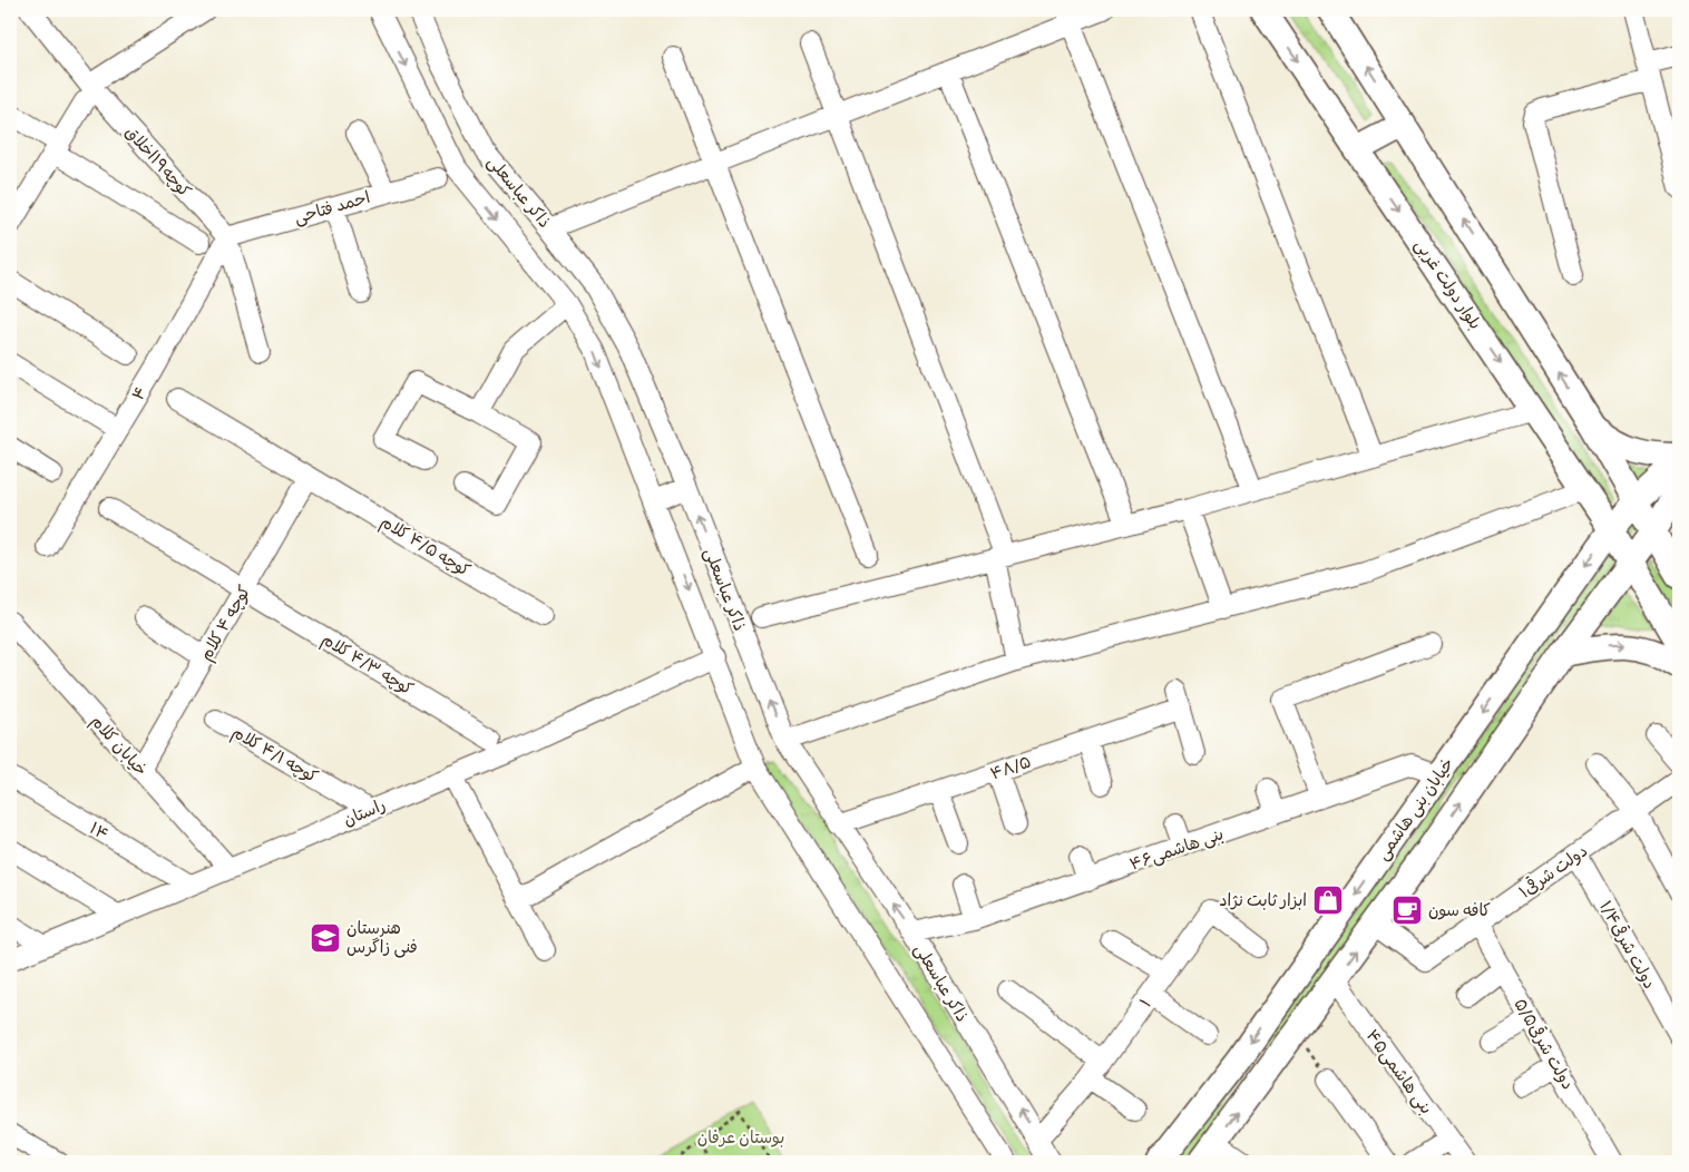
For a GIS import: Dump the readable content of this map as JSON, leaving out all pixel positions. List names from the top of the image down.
{
  "streets": {
    "main road": ["بلوار دولت غربی", "خیابان بنی هاشمی"],
    "street": [
      "کوچه۱۹اخلاق",
      "ذاکر عباسعلی",
      "احمد فتاحی",
      "۴",
      "کوچه ۴/۵ کلام",
      "کوچه ۴ کلام",
      "کوچه ۴/۳ کلام",
      "خیابان کلام",
      "کوچه ۴/۱ کلام",
      "۴۸/۵",
      "راستان",
      "۱۴",
      "بنی هاشمی۴۶",
      "۱دولت شرقی",
      "۱/۴دولت شرقی",
      "۱",
      "۵/۵دولت شرقی",
      "بنی هاشمی۴۵"
    ]
  },
  "crossings": [
    ["کوچه۱۹اخلاق", "احمد فتاحی"],
    ["کوچه۱۹اخلاق", "۴"],
    ["ذاکر عباسعلی", "۴۸/۵"],
    ["ذاکر عباسعلی", "راستان"],
    ["ذاکر عباسعلی", "بنی هاشمی۴۶"],
    ["ذاکر عباسعلی", "۱"],
    ["احمد فتاحی", "۴"],
    ["بلوار دولت غربی", "خیابان بنی هاشمی"],
    ["کوچه ۴/۵ کلام", "کوچه ۴ کلام"],
    ["کوچه ۴ کلام", "کوچه ۴/۳ کلام"],
    ["کوچه ۴ کلام", "خیابان کلام"],
    ["خیابان کلام", "راستان"],
    ["کوچه ۴/۱ کلام", "راستان"],
    ["خیابان بنی هاشمی", "بنی هاشمی۴۶"],
    ["خیابان بنی هاشمی", "۱دولت شرقی"],
    ["خیابان بنی هاشمی", "بنی هاشمی۴۵"],
    ["راستان", "۱۴"],
    ["۱دولت شرقی", "۱/۴دولت شرقی"],
    ["۱دولت شرقی", "۵/۵دولت شرقی"]
  ],
  "parks": ["بوستان عرفان"],
  "places": {
    "shop": ["ابزار ثابت نژاد"],
    "cafe": ["کافه سون"],
    "school or university": ["هنرستان فنی زاگرس"]
  }
}
